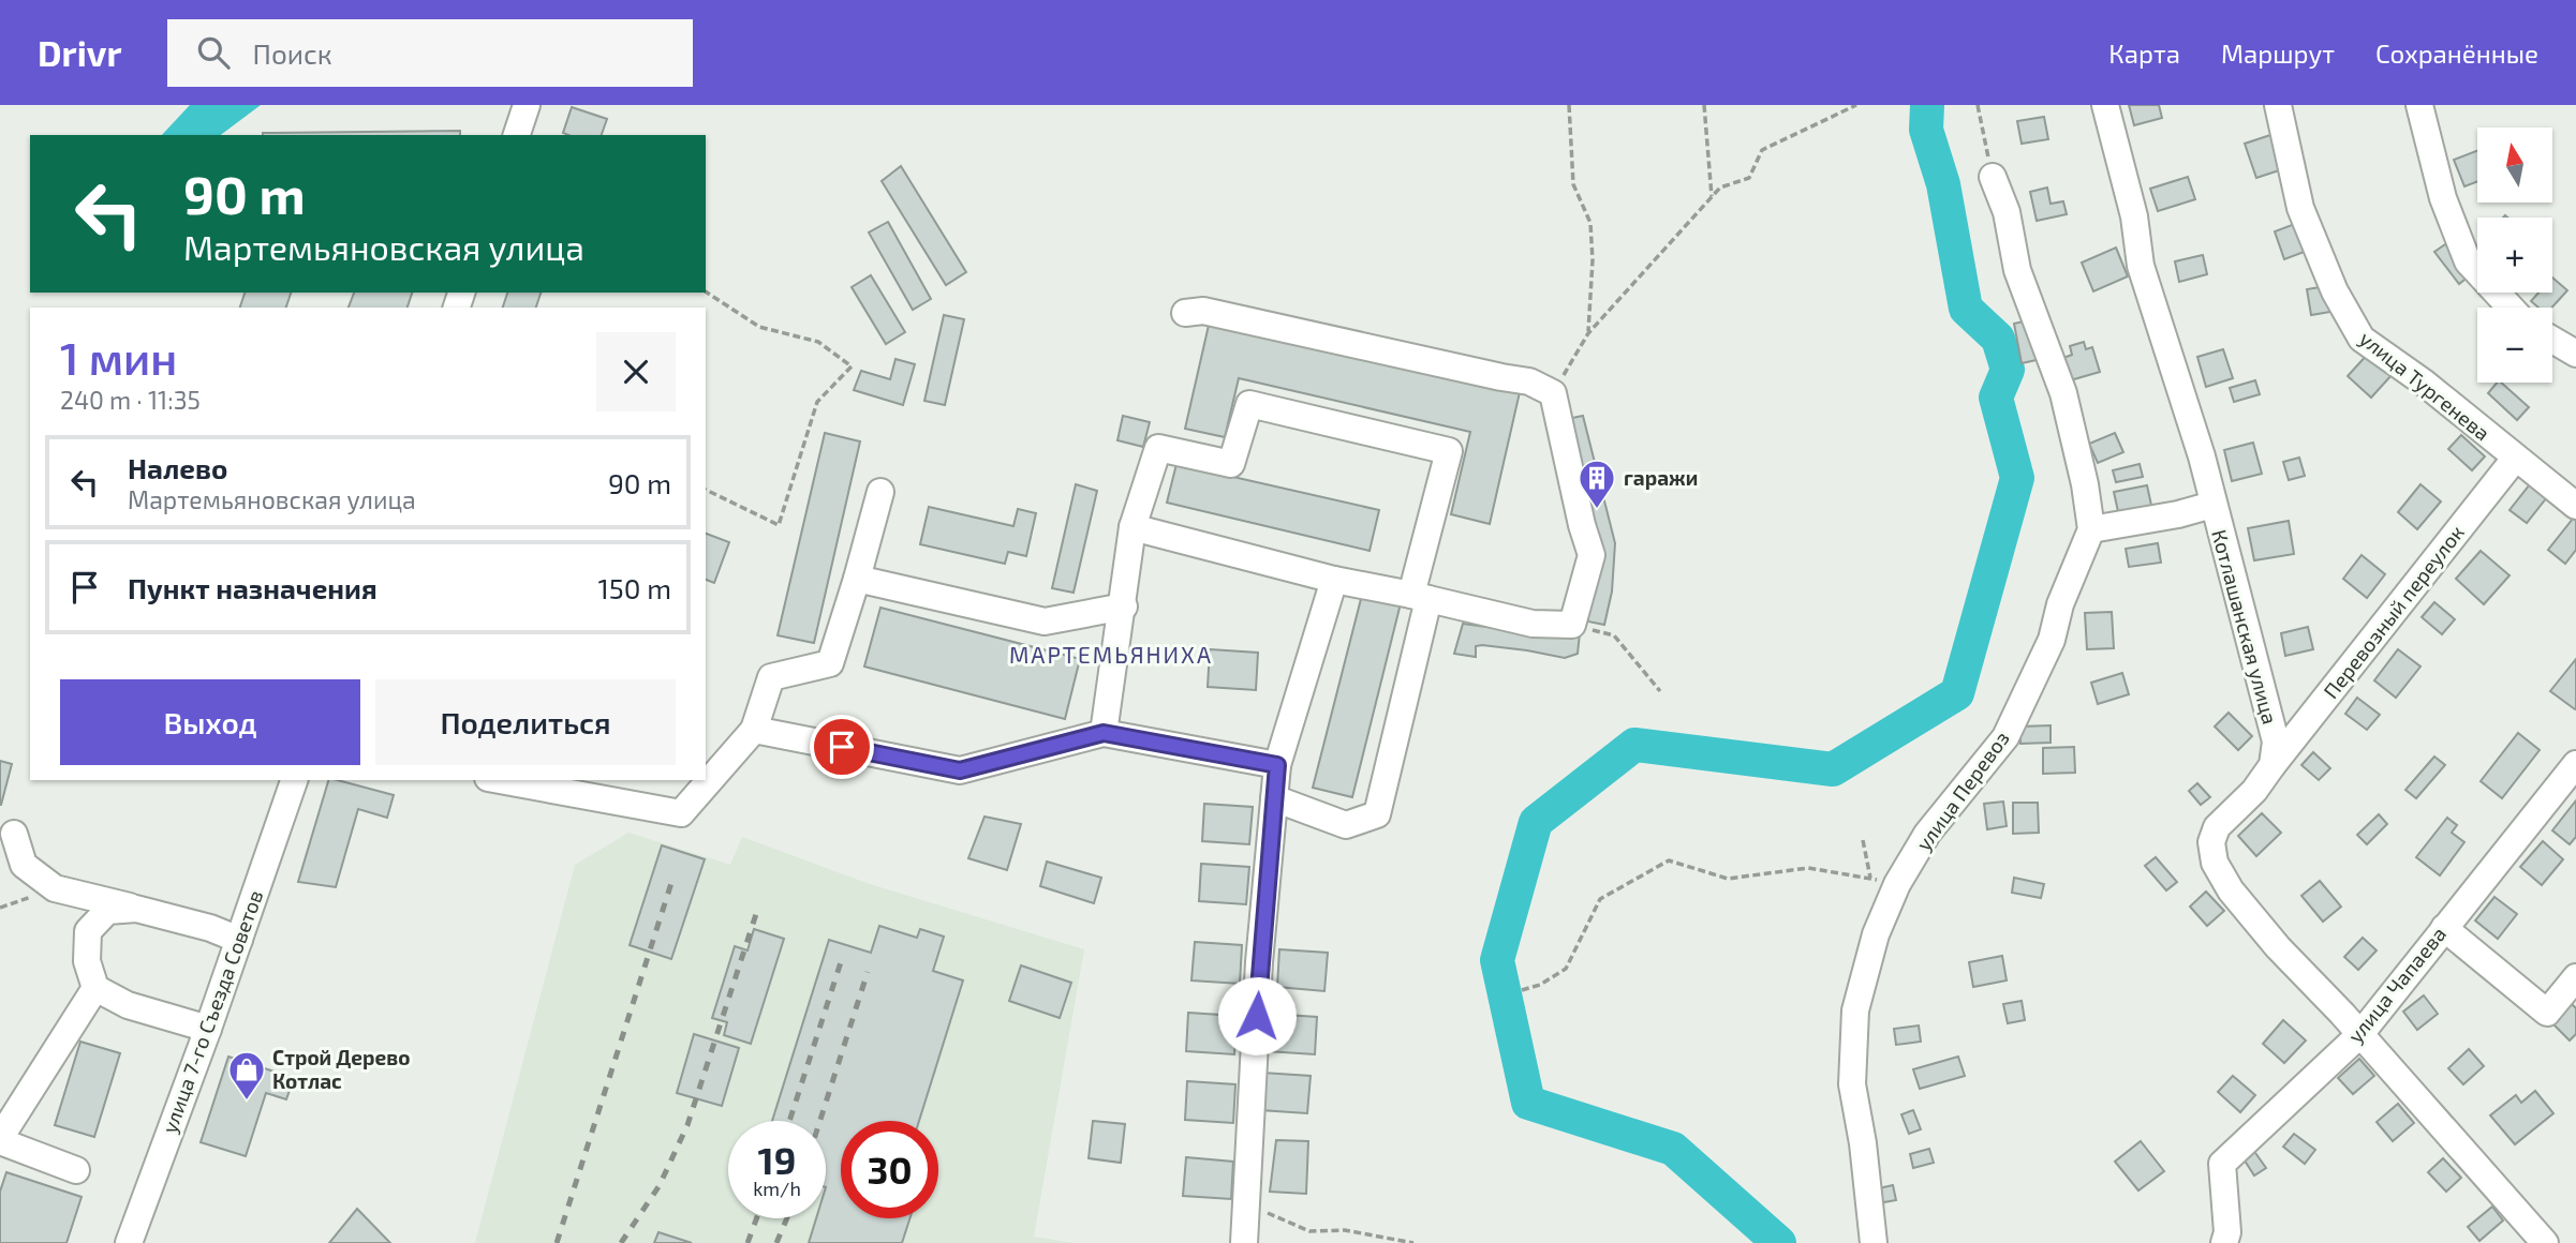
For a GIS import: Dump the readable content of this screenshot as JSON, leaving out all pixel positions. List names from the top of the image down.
{
  "streets": {
    "street": [
      "улица Тургенева",
      "Перевозный переулок",
      "Котлашанская улица",
      "улица Перевоз",
      "улица Чапаева",
      "улица 7-го Съезда Советов"
    ]
  },
  "crossings": [
    ["улица Тургенева", "Перевозный переулок"],
    ["Перевозный переулок", "Котлашанская улица"]
  ],
  "districts": ["МАРТЕМЬЯНИХА"],
  "places": {
    "building": ["гаражи"],
    "shop": ["Строй Дерево Котлас"]
  },
  "north": "top",
  "page": {
    "header": "Drivr",
    "search": "Поиск",
    "nav": ["Карта", "Маршрут", "Сохранённые"],
    "map_buttons": ["+", "−"],
    "turn": ["90 m", "Мартемьяновская улица"],
    "heading": ["1 мин", "240 m · 11:35"],
    "list": [
      {
        "name": "Налево",
        "note": "Мартемьяновская улица",
        "value": "90 m"
      },
      {
        "name": "Пункт назначения",
        "value": "150 m"
      }
    ],
    "buttons": ["Выход", "Поделиться"],
    "speed": "19 km/h",
    "limit": "30"
  }
}
